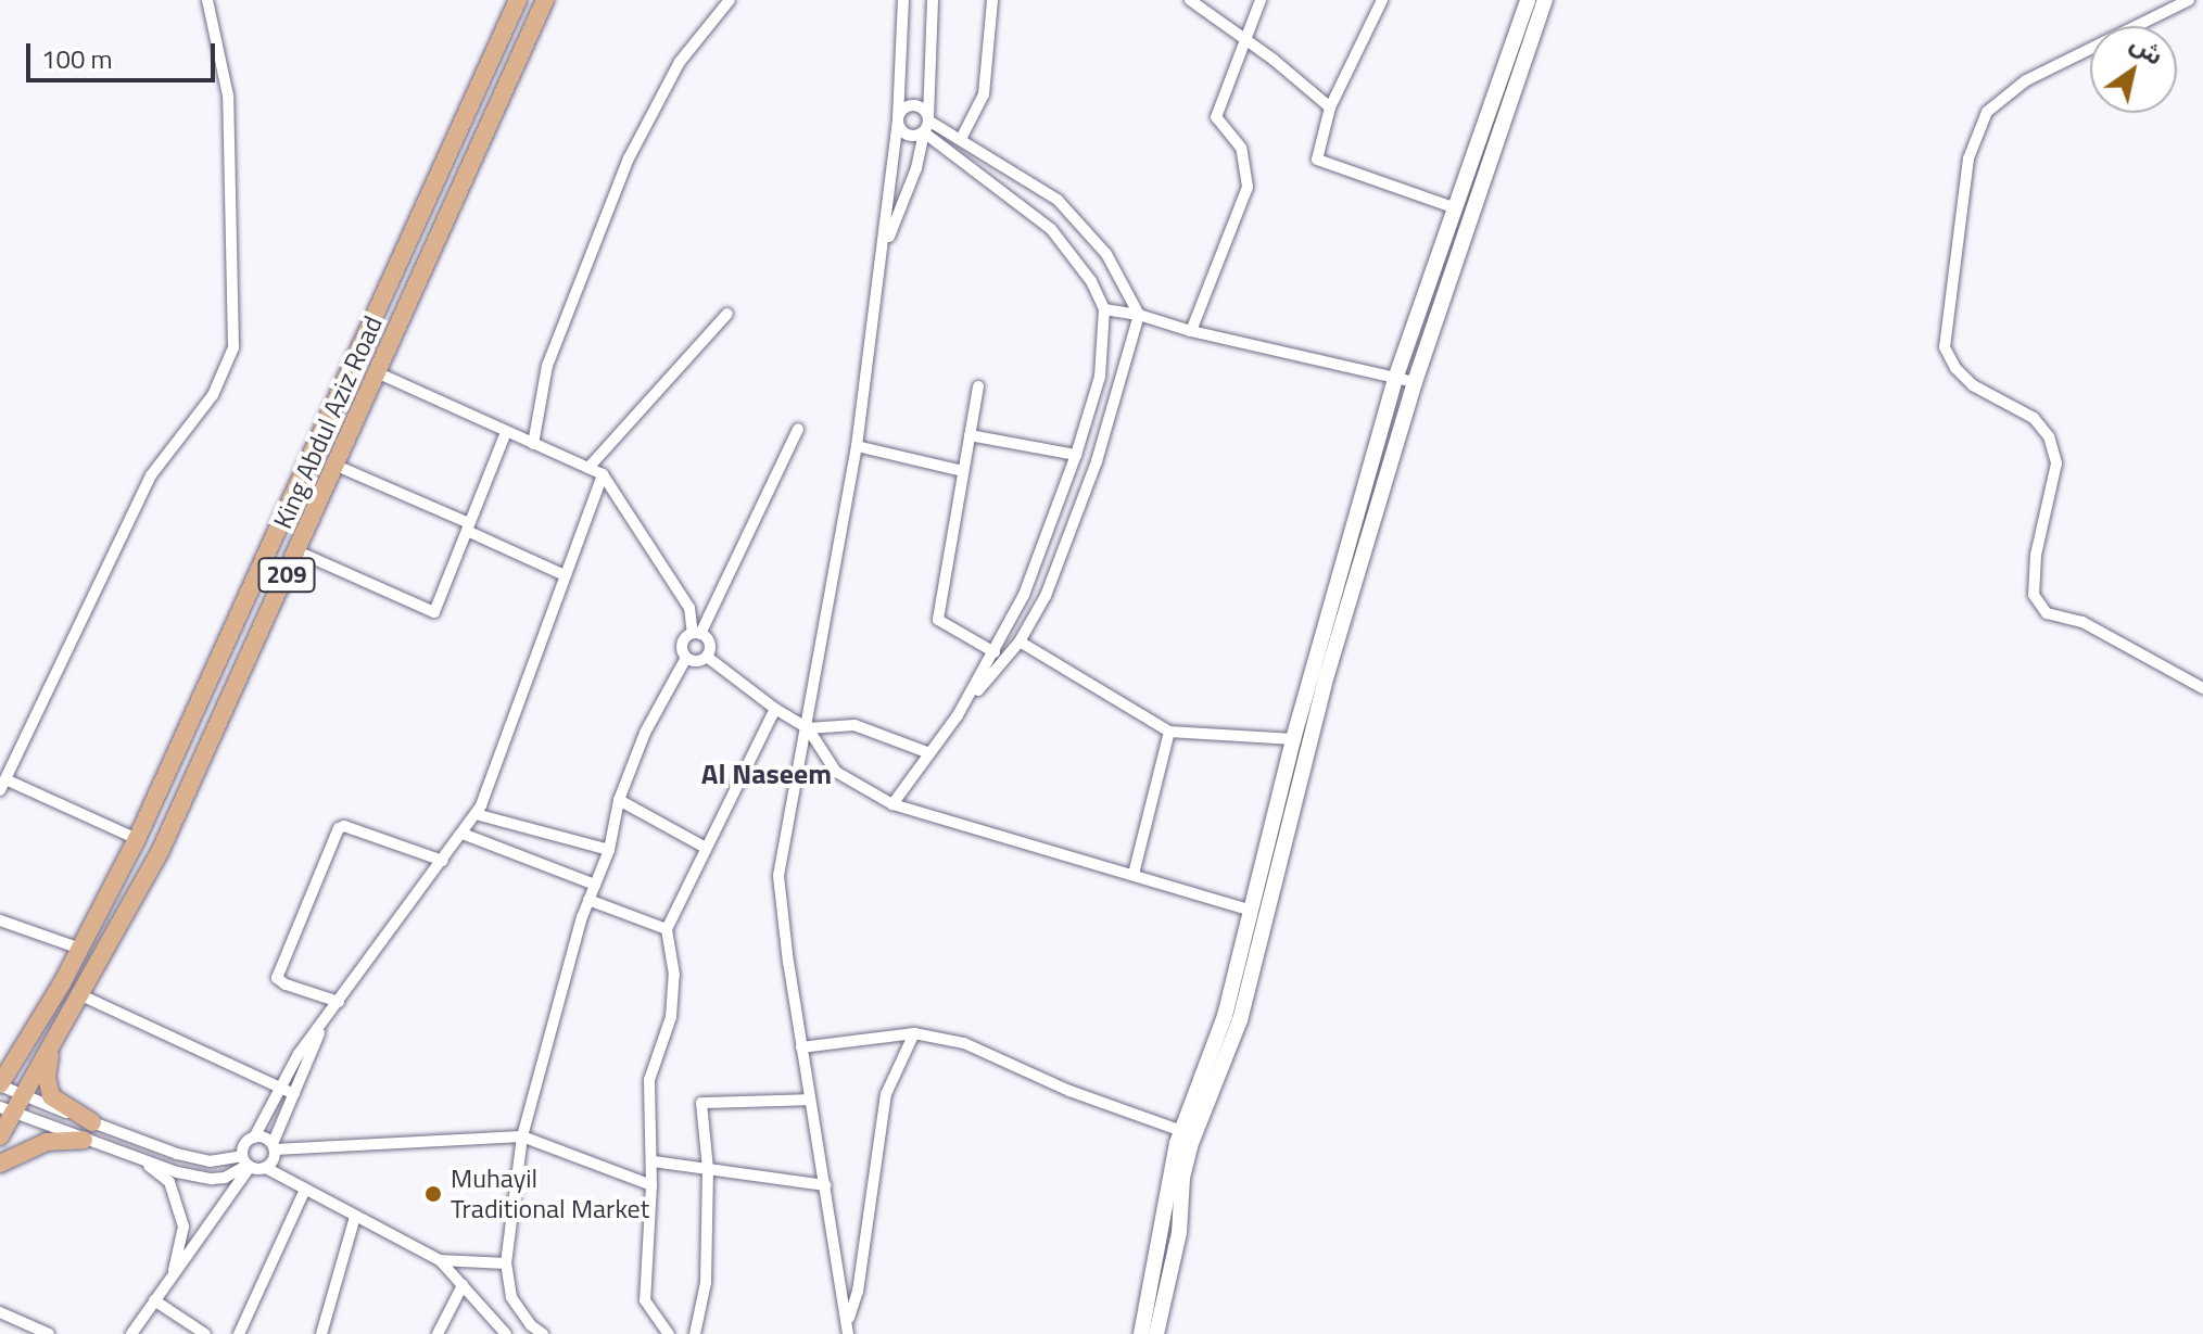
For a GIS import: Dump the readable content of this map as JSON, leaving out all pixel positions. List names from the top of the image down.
{
  "streets": {
    "main road": ["King Abdul Aziz Road", "209"]
  },
  "districts": ["Al Naseem"],
  "places": ["Muhayil Traditional Market"],
  "scale_bar": "100 m",
  "north": "top right"
}
